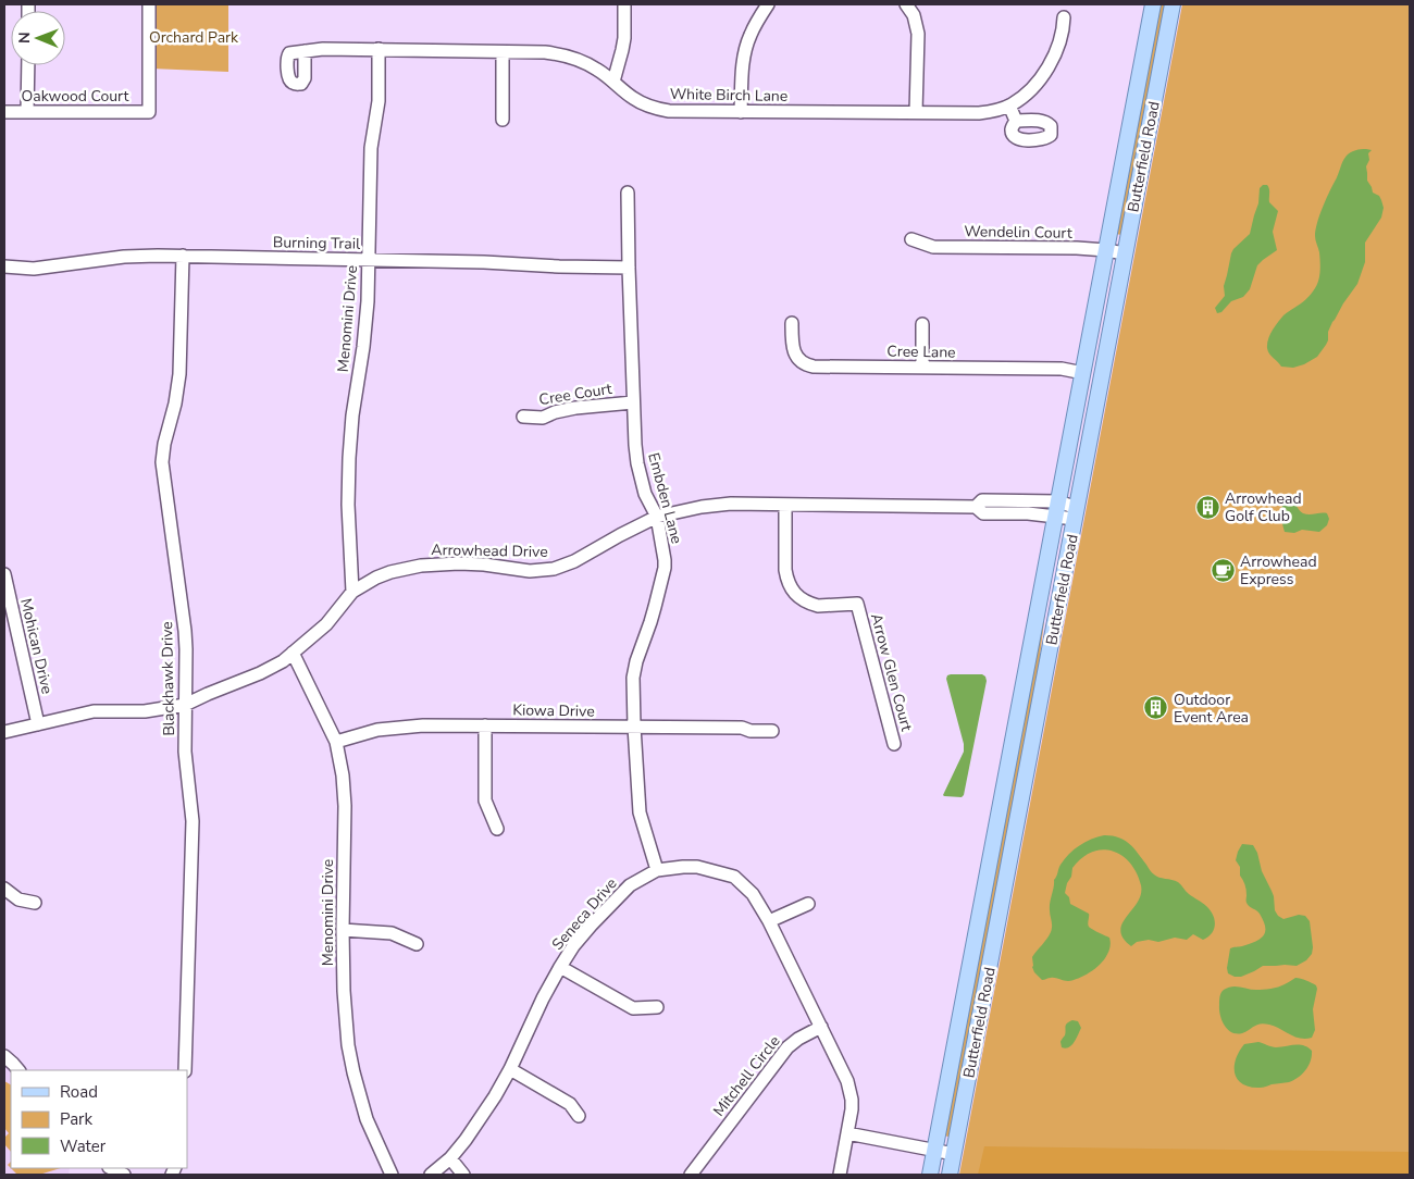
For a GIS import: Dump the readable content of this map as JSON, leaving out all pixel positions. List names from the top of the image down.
{
  "streets": {
    "main road": ["Butterfield Road"],
    "street": [
      "White Birch Lane",
      "Oakwood Court",
      "Wendelin Court",
      "Burning Trail",
      "Menomini Drive",
      "Cree Lane",
      "Cree Court",
      "Embden Lane",
      "Arrowhead Drive",
      "Mohican Drive",
      "Arrow Glen Court",
      "Blackhawk Drive",
      "Kiowa Drive",
      "Seneca Drive",
      "Mitchell Circle"
    ]
  },
  "crossings": [
    ["White Birch Lane", "Menomini Drive"],
    ["Butterfield Road", "Wendelin Court"],
    ["Butterfield Road", "Cree Lane"],
    ["Butterfield Road", "Arrowhead Drive"],
    ["Burning Trail", "Menomini Drive"],
    ["Burning Trail", "Embden Lane"],
    ["Burning Trail", "Blackhawk Drive"],
    ["Menomini Drive", "Arrowhead Drive"],
    ["Menomini Drive", "Kiowa Drive"],
    ["Cree Court", "Embden Lane"],
    ["Embden Lane", "Arrowhead Drive"],
    ["Embden Lane", "Kiowa Drive"],
    ["Embden Lane", "Seneca Drive"],
    ["Arrowhead Drive", "Mohican Drive"],
    ["Arrowhead Drive", "Arrow Glen Court"],
    ["Arrowhead Drive", "Blackhawk Drive"],
    ["Seneca Drive", "Mitchell Circle"]
  ],
  "parks": ["Orchard Park"],
  "places": {
    "building": ["Arrowhead Golf Club", "Outdoor Event Area"],
    "cafe": ["Arrowhead Express"]
  },
  "legend": ["Road", "Park", "Water"],
  "north": "left"
}
